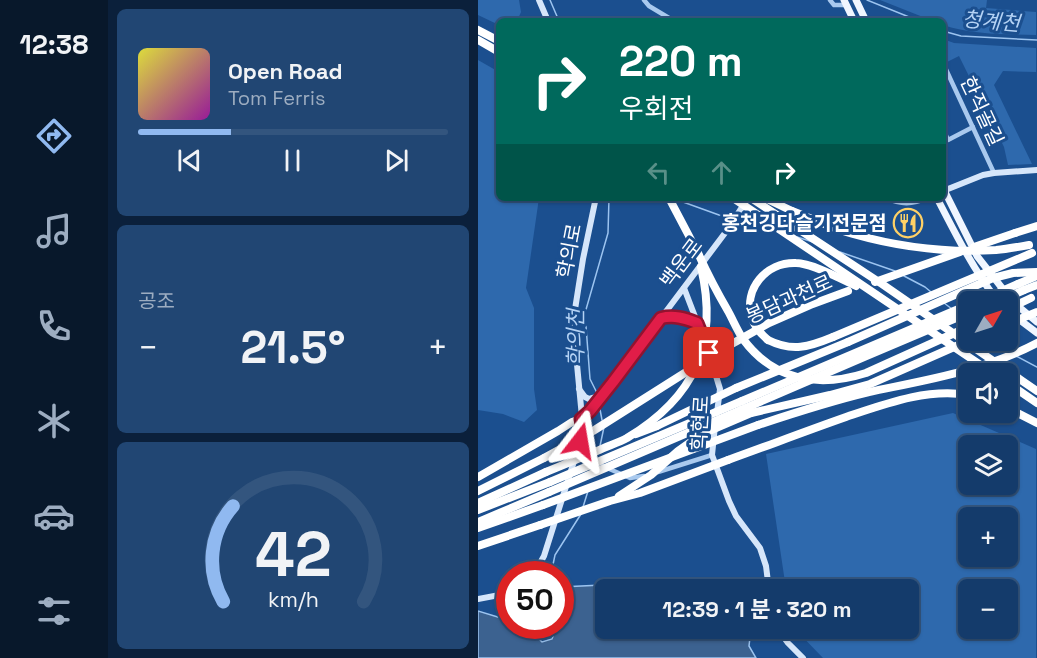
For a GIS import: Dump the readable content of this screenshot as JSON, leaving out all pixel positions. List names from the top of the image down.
{
  "streets": {
    "highway": ["봉담과천로"],
    "street": [
      "한직골길",
      "학의로",
      "백운로",
      "학현로"
    ]
  },
  "crossings": [
    ["학의로", "백운로"],
    ["백운로", "학현로"]
  ],
  "water": ["청계천", "학의천"],
  "places": {
    "restaurant": ["홍천깅다슬기전문점"]
  },
  "north": "top right",
  "page": {
    "tabs": "12:38",
    "turn": ["220 m", "우회전"],
    "song": ["Open Road", "Tom Ferris"],
    "tile": "공조",
    "map_buttons": ["+", "−"],
    "heat": ["−", "21.5°", "+"],
    "limit": "50",
    "trip": "12:39 · 1 분 · 320 m",
    "gauge": ["42", "km/h"]
  }
}
